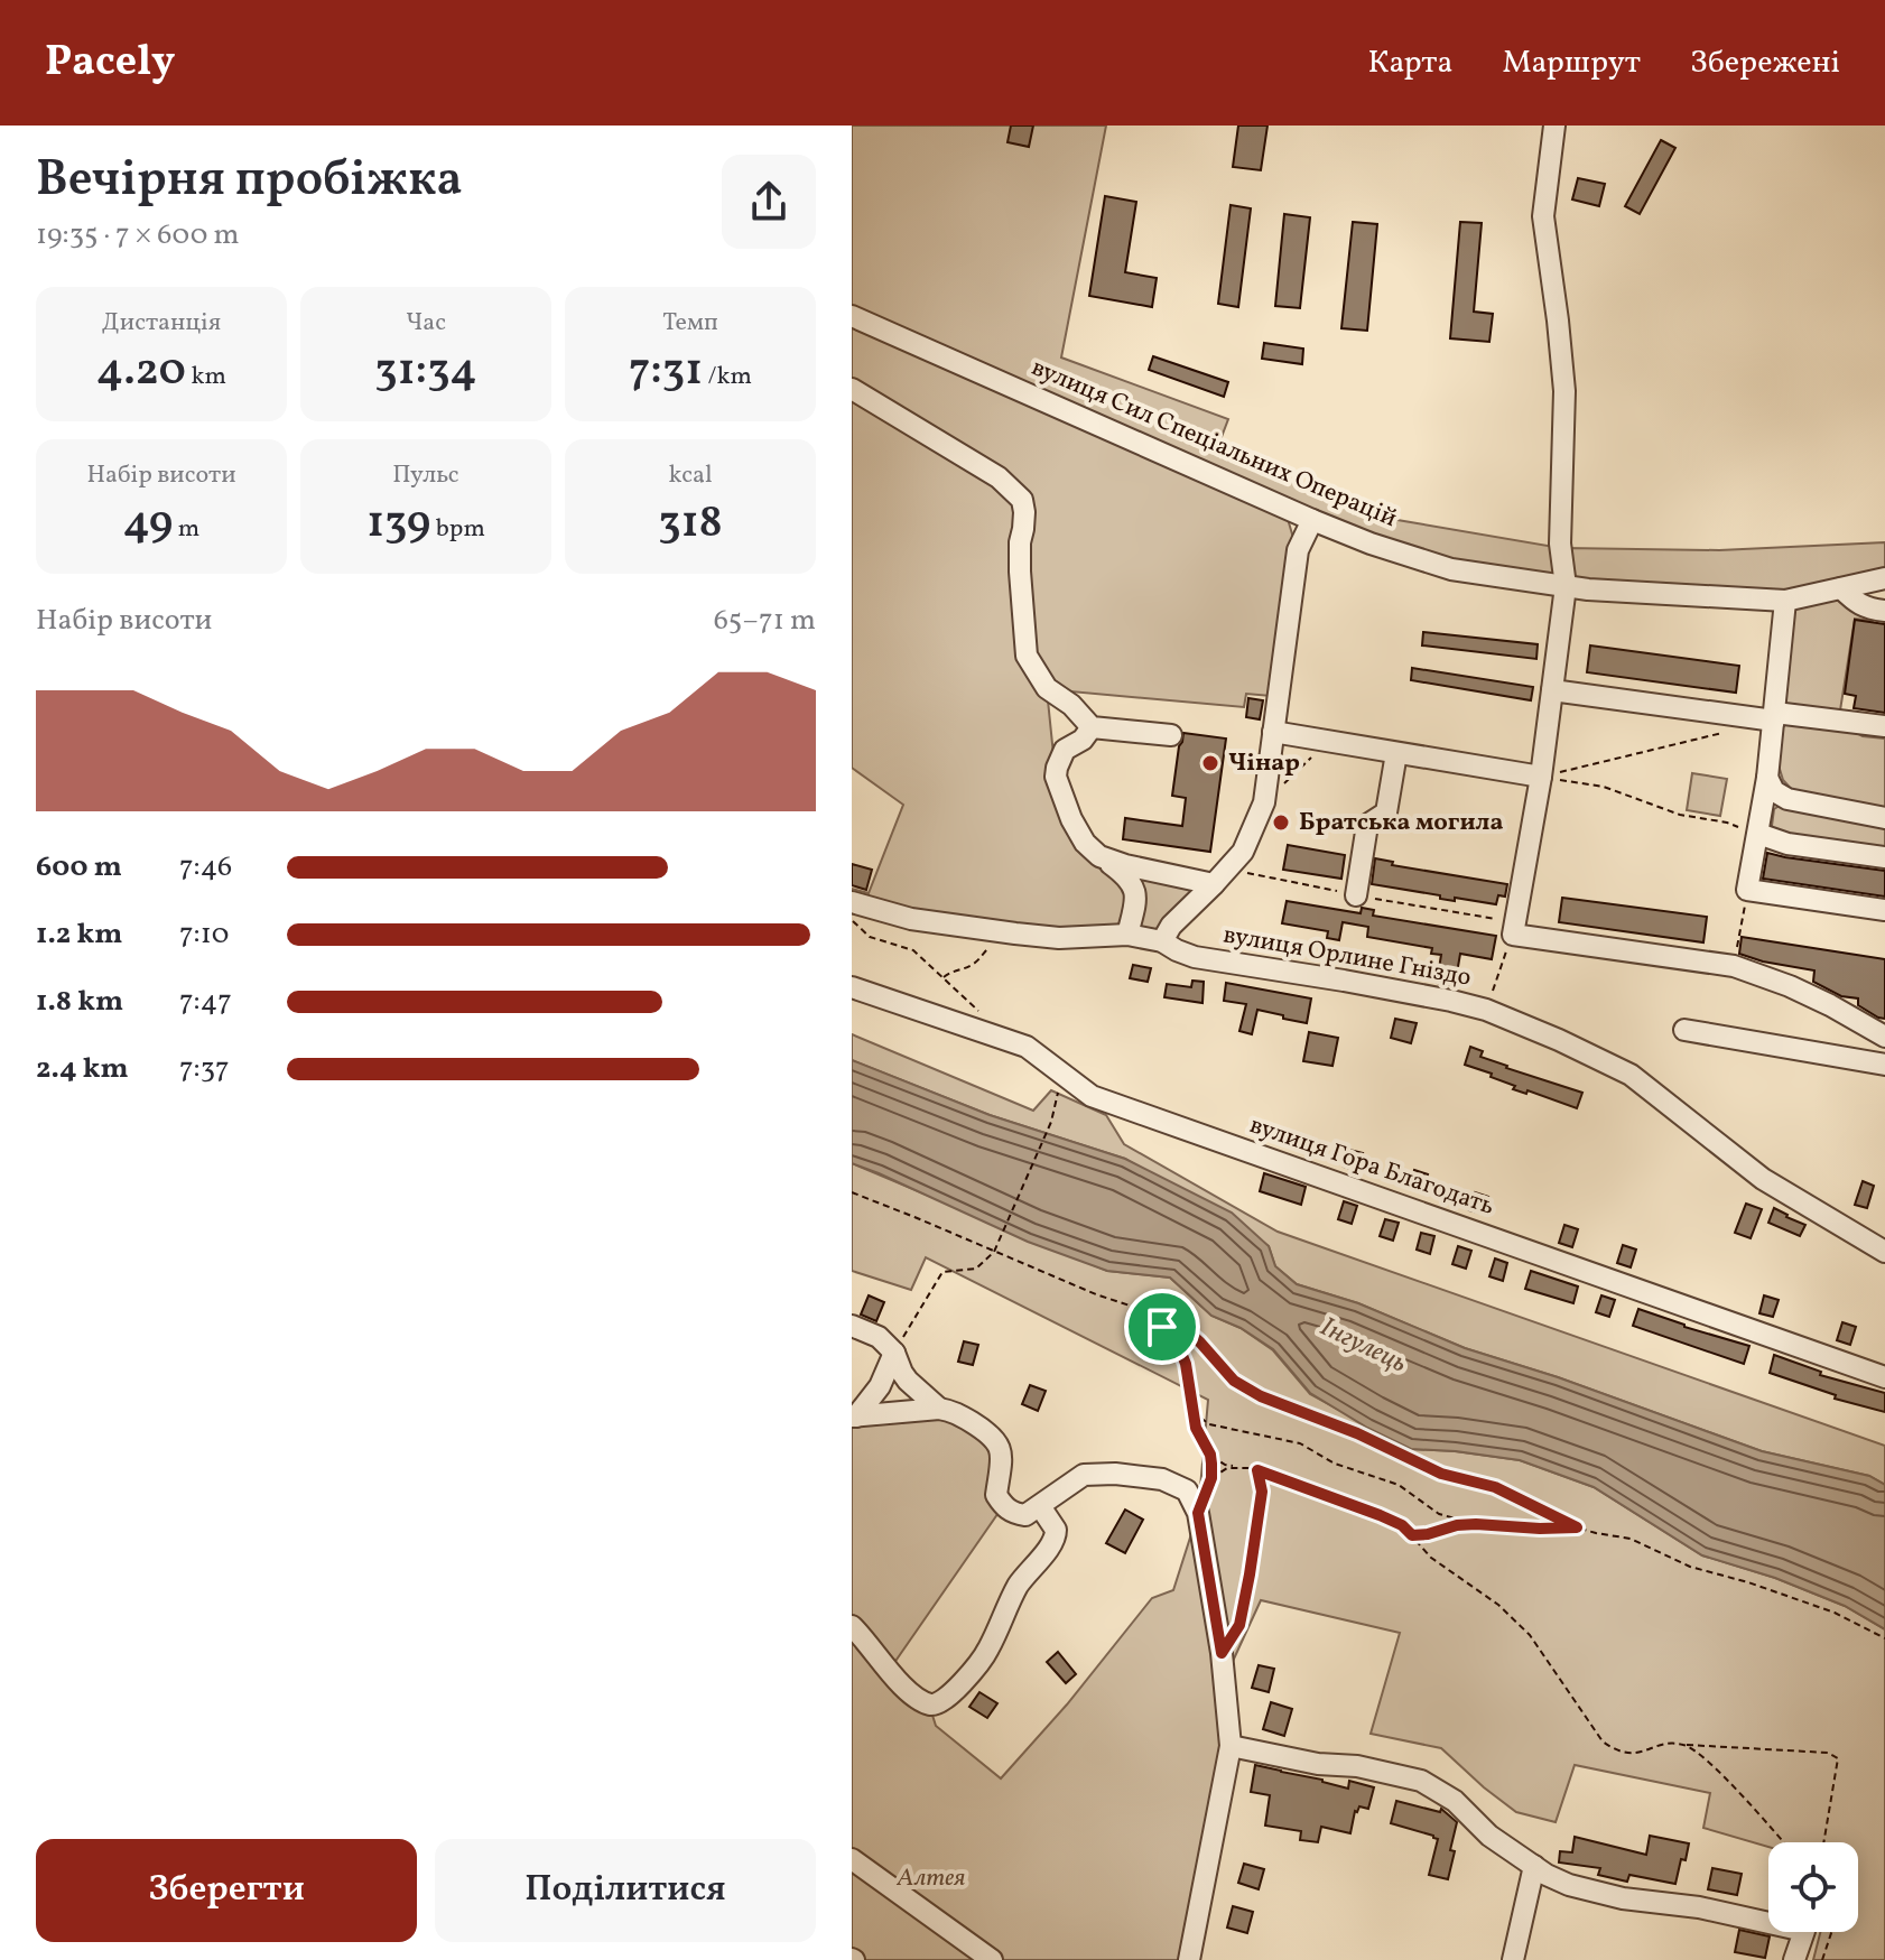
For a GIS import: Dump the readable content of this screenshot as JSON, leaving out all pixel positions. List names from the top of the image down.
{
  "streets": {
    "street": ["вулиця Сил Спеціальних Операцій", "вулиця Орлине Гніздо", "вулиця Гора Благодать"]
  },
  "water": ["Інгулець"],
  "parks": ["Алтея"],
  "places": ["Чінар", "Братська могила"],
  "page": {
    "header": "Pacely",
    "nav": ["Карта", "Маршрут", "Збережені"],
    "heading": ["Вечірня пробіжка", "19:35 · 7 × 600 m"],
    "stats": [
      ["Дистанція", "4.20 km"],
      ["Час", "31:34"],
      ["Темп", "7:31 /km"],
      ["Набір висоти", "49 m"],
      ["Пульс", "139 bpm"],
      ["kcal", "318"]
    ],
    "chart": ["Набір висоти", "65–71 m"],
    "list": [
      {
        "name": "600 m",
        "note": "7:46"
      },
      {
        "name": "1.2 km",
        "note": "7:10"
      },
      {
        "name": "1.8 km",
        "note": "7:47"
      },
      {
        "name": "2.4 km",
        "note": "7:37"
      }
    ],
    "buttons": ["Зберегти", "Поділитися"]
  }
}
